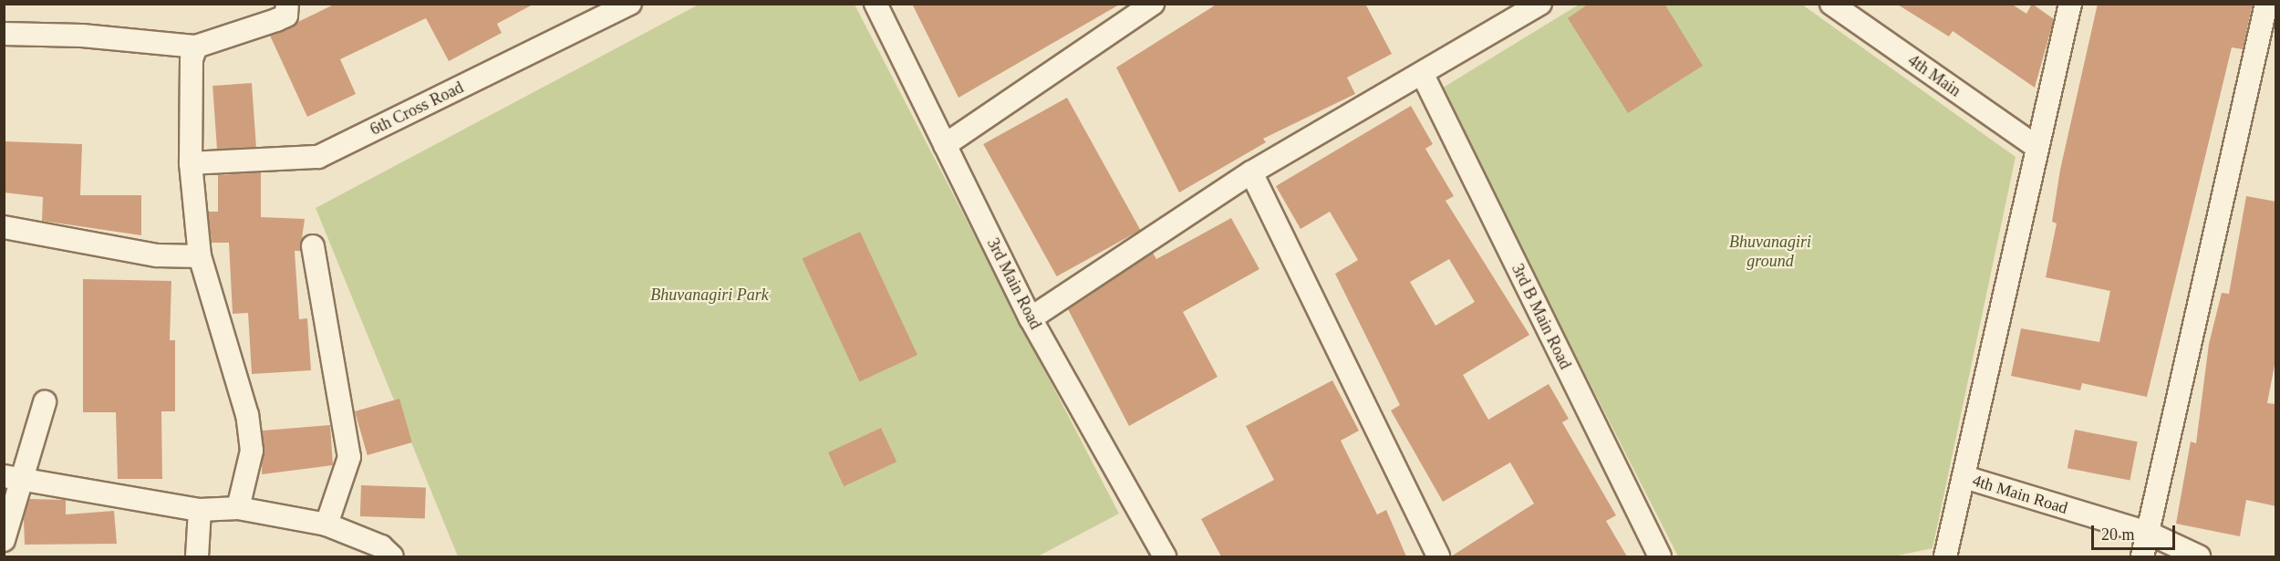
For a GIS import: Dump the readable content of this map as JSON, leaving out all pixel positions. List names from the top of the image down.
{
  "streets": {
    "street": [
      "4th Main",
      "6th Cross Road",
      "3rd Main Road",
      "3rd B Main Road",
      "4th Main Road"
    ]
  },
  "parks": ["Bhuvanagiri ground", "Bhuvanagiri Park"],
  "scale_bar": "20 m"
}
